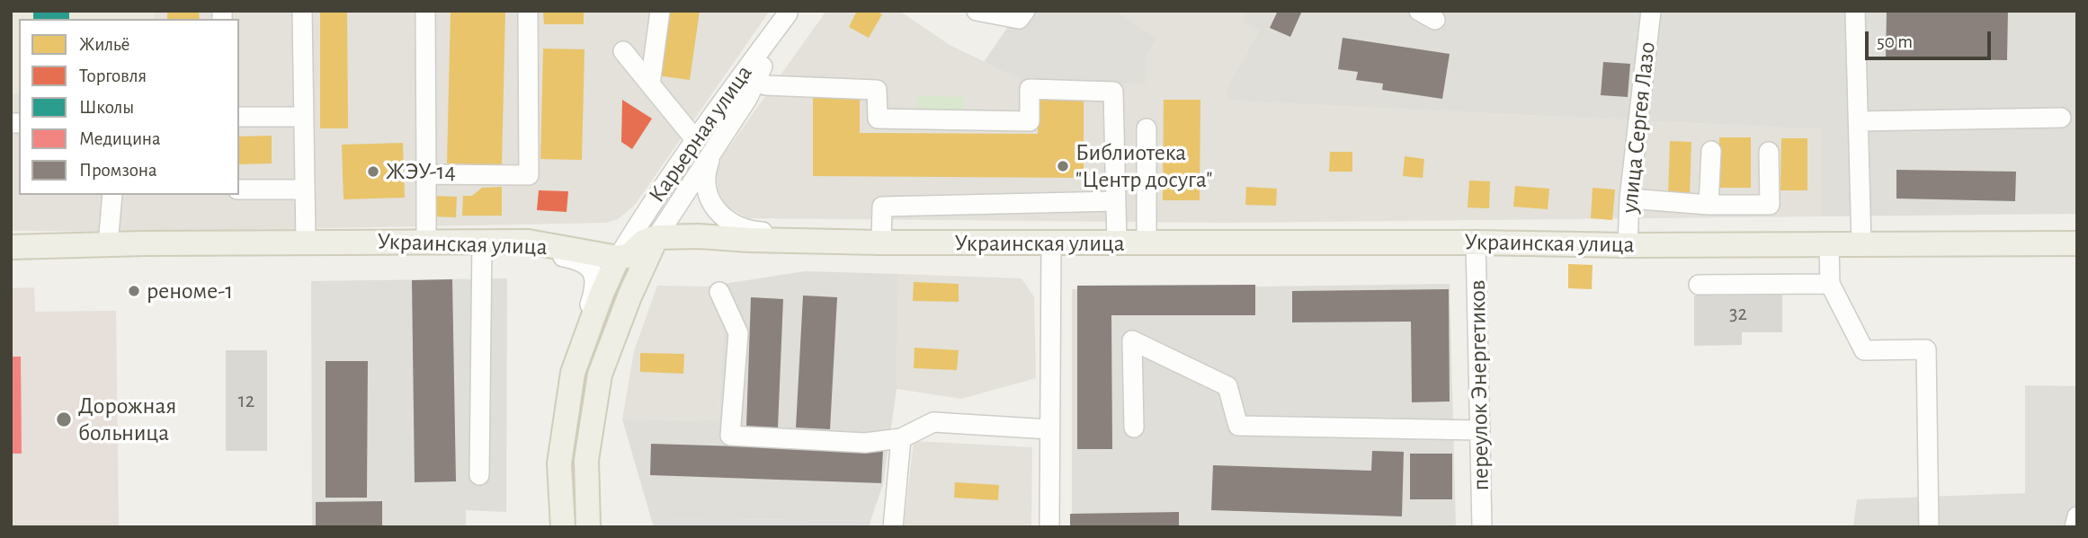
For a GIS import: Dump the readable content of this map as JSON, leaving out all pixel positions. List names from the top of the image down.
{
  "streets": {
    "main road": ["Украинская улица"],
    "street": ["улица Сергея Лазо", "Карьерная улица", "переулок Энергетиков"]
  },
  "crossings": [
    ["улица Сергея Лазо", "Украинская улица"],
    ["Карьерная улица", "Украинская улица"],
    ["Украинская улица", "переулок Энергетиков"]
  ],
  "places": [
    "Библиотека \"Центр досуга\"",
    "ЖЭУ-14",
    "реноме-1",
    "Дорожная больница"
  ],
  "house_numbers": ["32", "12"],
  "legend": [
    "Жильё",
    "Торговля",
    "Школы",
    "Медицина",
    "Промзона"
  ],
  "scale_bar": "50 m"
}
